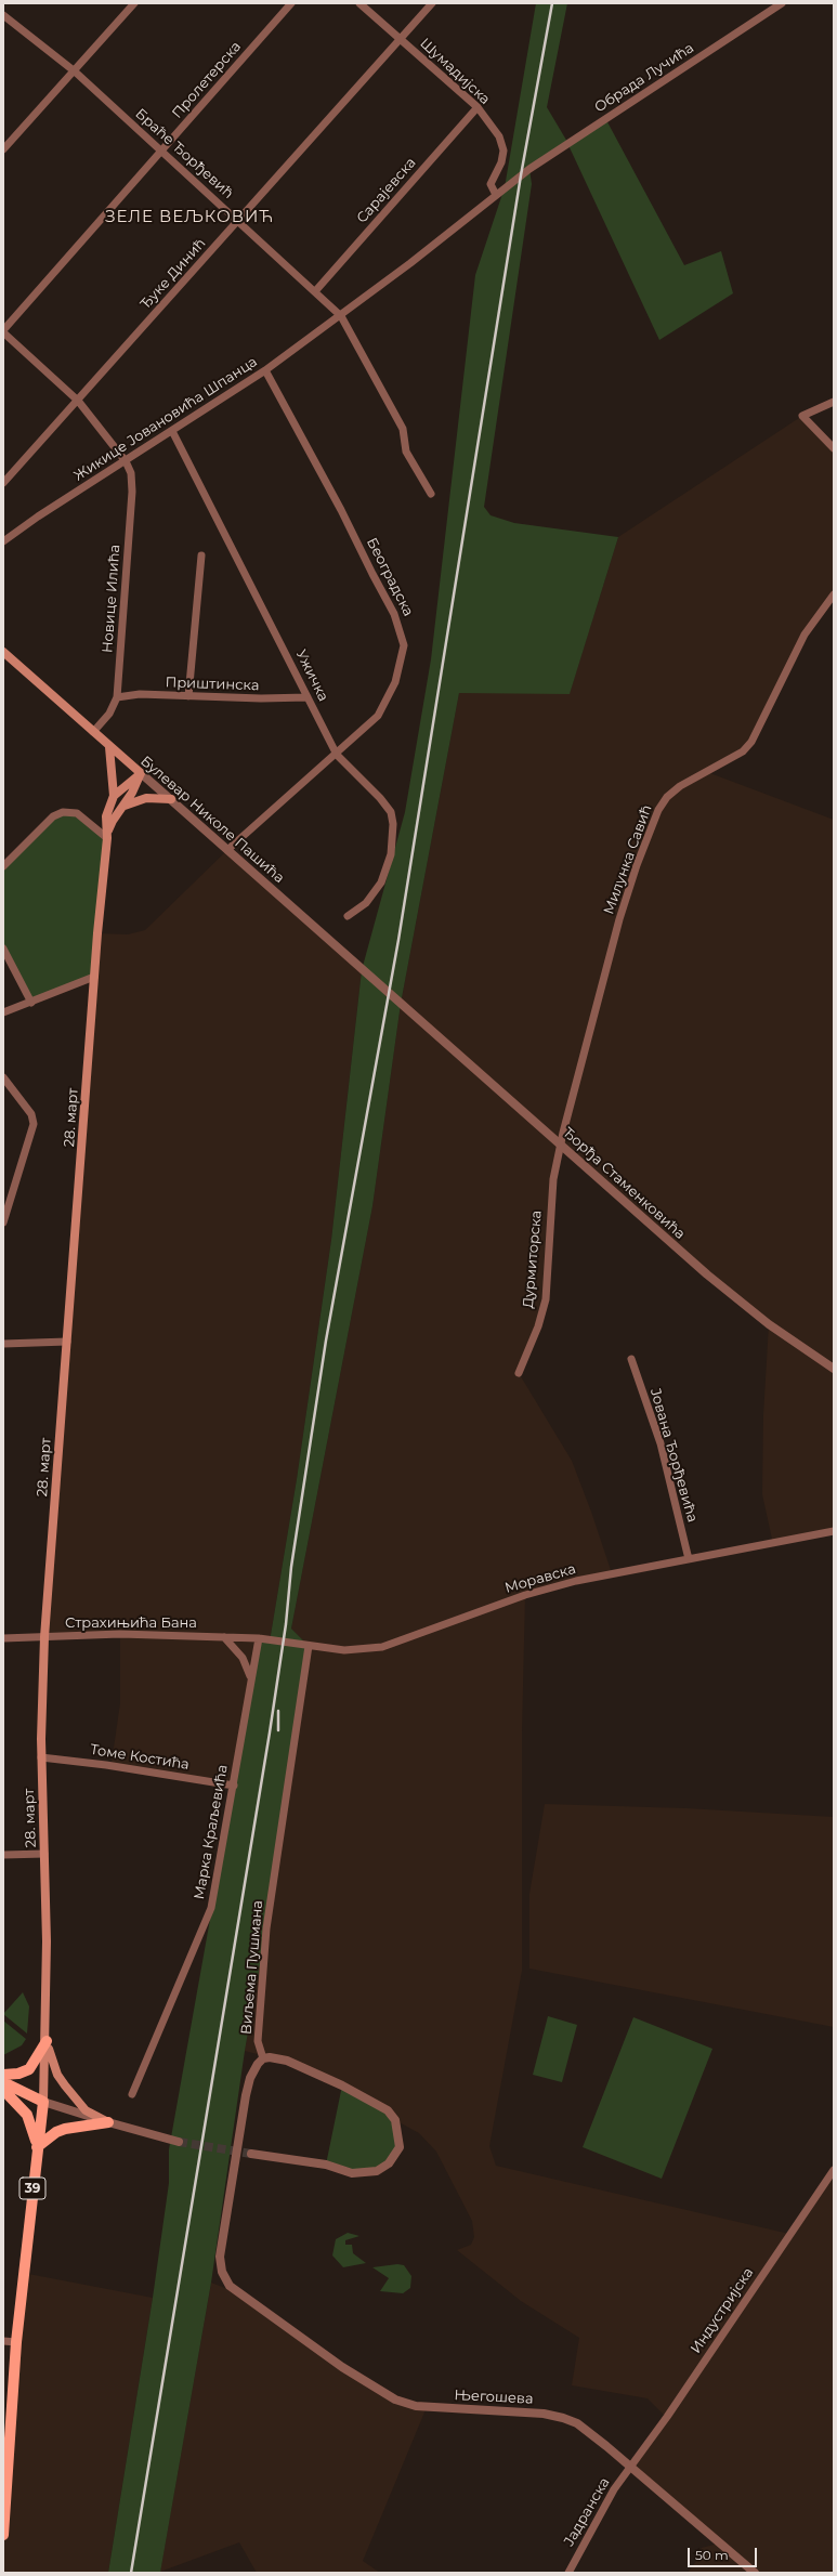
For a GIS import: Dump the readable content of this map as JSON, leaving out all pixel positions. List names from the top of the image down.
{
  "streets": {
    "main road": ["Булевар Николе Пашића", "28. март", "39"],
    "street": [
      "Шумадијска",
      "Обрада Лучића",
      "Пролетерска",
      "Браће Ђорђевић",
      "Сарајевска",
      "Ђуке Динић",
      "Жикице Јовановића Шпанца",
      "Београдска",
      "Новице Илића",
      "Ужичка",
      "Приштинска",
      "Милунка Савић",
      "Ђорђа Стаменковића",
      "Дурмиторска",
      "Јована Ђорђевића",
      "Моравска",
      "Страхињића Бана",
      "Томе Костића",
      "Марка Краљевића",
      "Виљема Пушмана",
      "Индустријска",
      "Његошева",
      "Јадранска"
    ]
  },
  "crossings": [
    ["Шумадијска", "Сарајевска"],
    ["Шумадијска", "Ђуке Динић"],
    ["Шумадијска", "Жикице Јовановића Шпанца"],
    ["Обрада Лучића", "Жикице Јовановића Шпанца"],
    ["Пролетерска", "Браће Ђорђевић"],
    ["Браће Ђорђевић", "Сарајевска"],
    ["Браће Ђорђевић", "Ђуке Динић"],
    ["Браће Ђорђевић", "Жикице Јовановића Шпанца"],
    ["Жикице Јовановића Шпанца", "Београдска"],
    ["Жикице Јовановића Шпанца", "Новице Илића"],
    ["Жикице Јовановића Шпанца", "Ужичка"],
    ["Београдска", "Ужичка"],
    ["Београдска", "Булевар Николе Пашића"],
    ["Новице Илића", "Приштинска"],
    ["Новице Илића", "Булевар Николе Пашића"],
    ["Ужичка", "Приштинска"],
    ["Булевар Николе Пашића", "28. март"],
    ["Булевар Николе Пашића", "Ђорђа Стаменковића"],
    ["Милунка Савић", "Ђорђа Стаменковића"],
    ["Милунка Савић", "Дурмиторска"],
    ["28. март", "Страхињића Бана"],
    ["28. март", "Томе Костића"],
    ["28. март", "39"],
    ["Ђорђа Стаменковића", "Дурмиторска"],
    ["Јована Ђорђевића", "Моравска"],
    ["Моравска", "Страхињића Бана"],
    ["Моравска", "Марка Краљевића"],
    ["Моравска", "Виљема Пушмана"],
    ["Страхињића Бана", "Марка Краљевића"],
    ["Томе Костића", "Марка Краљевића"],
    ["Виљема Пушмана", "Његошева"],
    ["Индустријска", "Његошева"],
    ["Индустријска", "Јадранска"],
    ["Његошева", "Јадранска"]
  ],
  "districts": ["ЗЕЛЕ ВЕЉКОВИЋ"],
  "scale_bar": "50 m"
}
